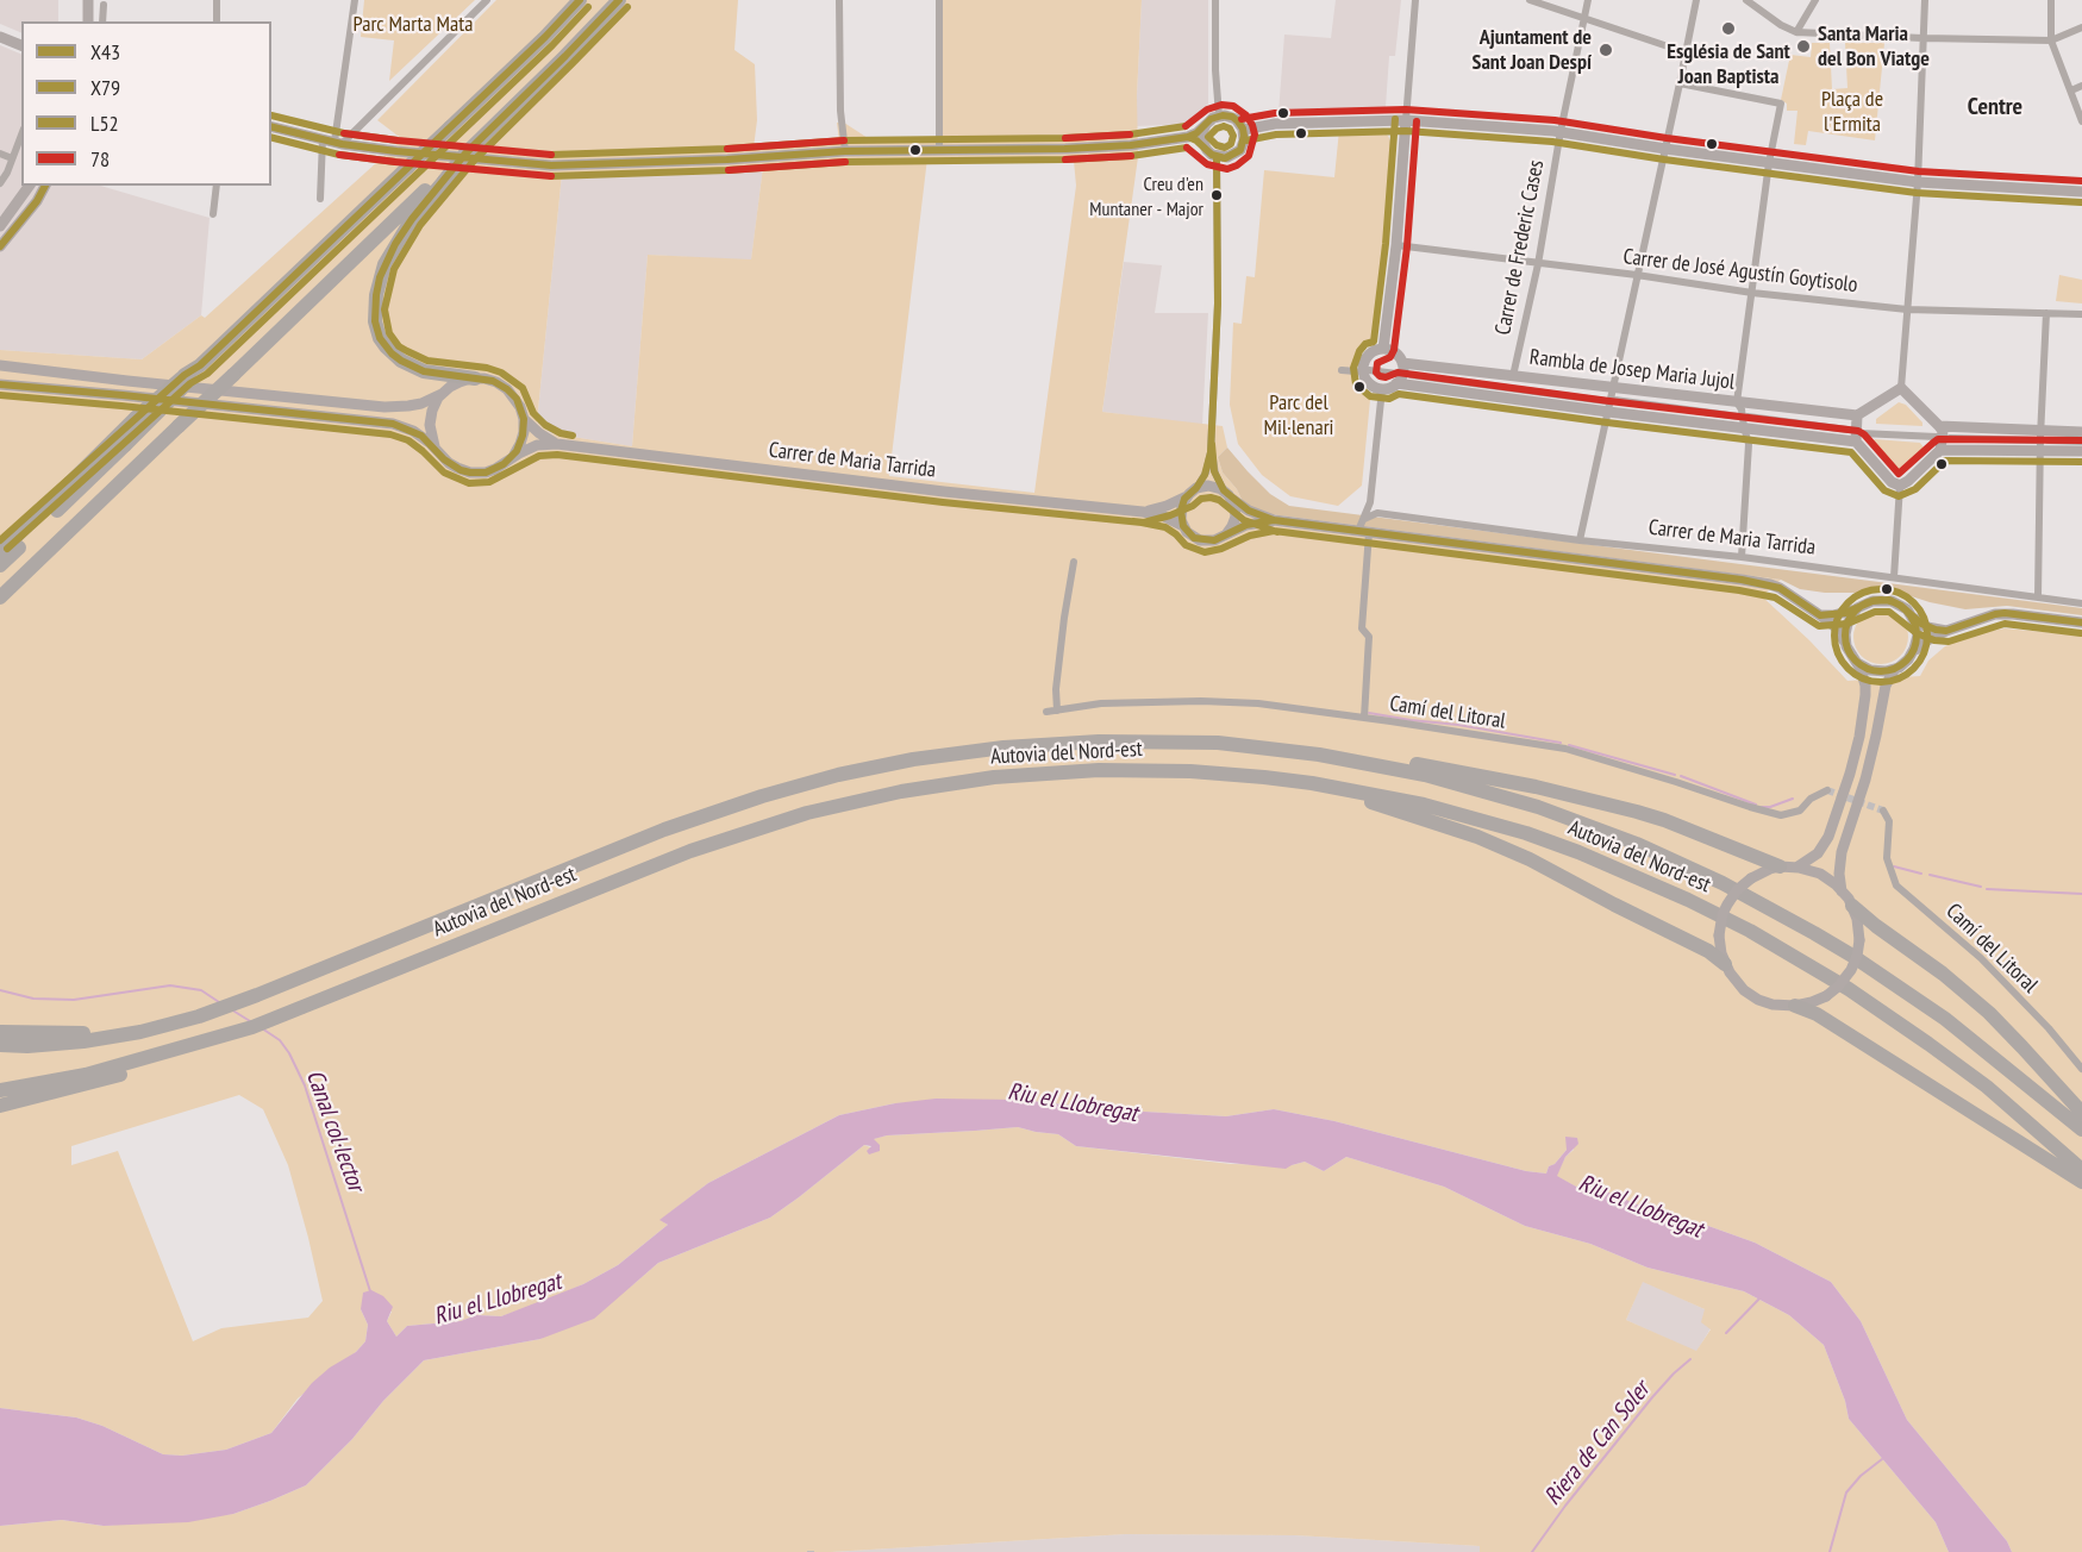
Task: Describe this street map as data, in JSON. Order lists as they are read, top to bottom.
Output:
{
  "streets": {
    "highway": ["Autovia del Nord-est"],
    "main road": ["Rambla de Josep Maria Jujol", "Carrer de Maria Tarrida"],
    "street": ["Carrer de Frederic Cases", "Carrer de José Agustín Goytisolo", "Camí del Litoral"]
  },
  "crossings": [
    ["Carrer de Frederic Cases", "Carrer de José Agustín Goytisolo"],
    ["Carrer de Frederic Cases", "Rambla de Josep Maria Jujol"]
  ],
  "districts": ["Centre"],
  "water": ["Riu el Llobregat", "Canal col·lector", "Riera de Can Soler"],
  "parks": ["Parc Marta Mata", "Plaça de l'Ermita", "Parc del Mil·lenari"],
  "places": [
    "Església de Sant Joan Baptista",
    "Santa Maria del Bon Viatge",
    "Ajuntament de Sant Joan Despí",
    "Creu d'en Muntaner - Major"
  ],
  "lines": [
    "transit line X43",
    "transit line X79",
    "transit line 78",
    "transit line L52"
  ],
  "legend": [
    "X43",
    "X79",
    "L52",
    "78"
  ]
}
